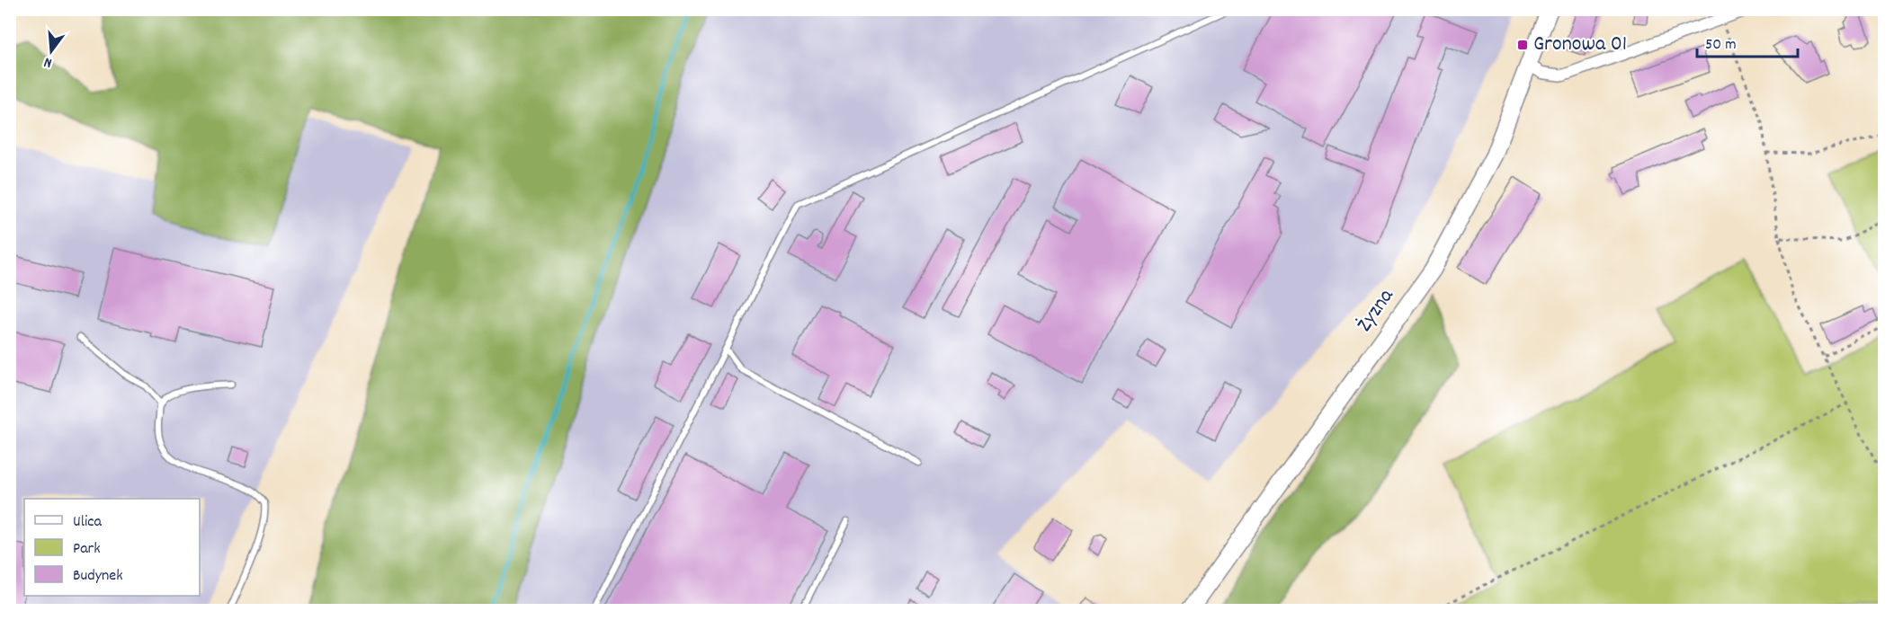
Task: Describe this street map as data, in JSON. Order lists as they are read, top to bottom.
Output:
{
  "streets": {
    "street": ["Żyzna"]
  },
  "places": {
    "transit": ["Gronowa 01"]
  },
  "legend": ["Ulica", "Park", "Budynek"],
  "scale_bar": "50 m",
  "north": "bottom"
}
